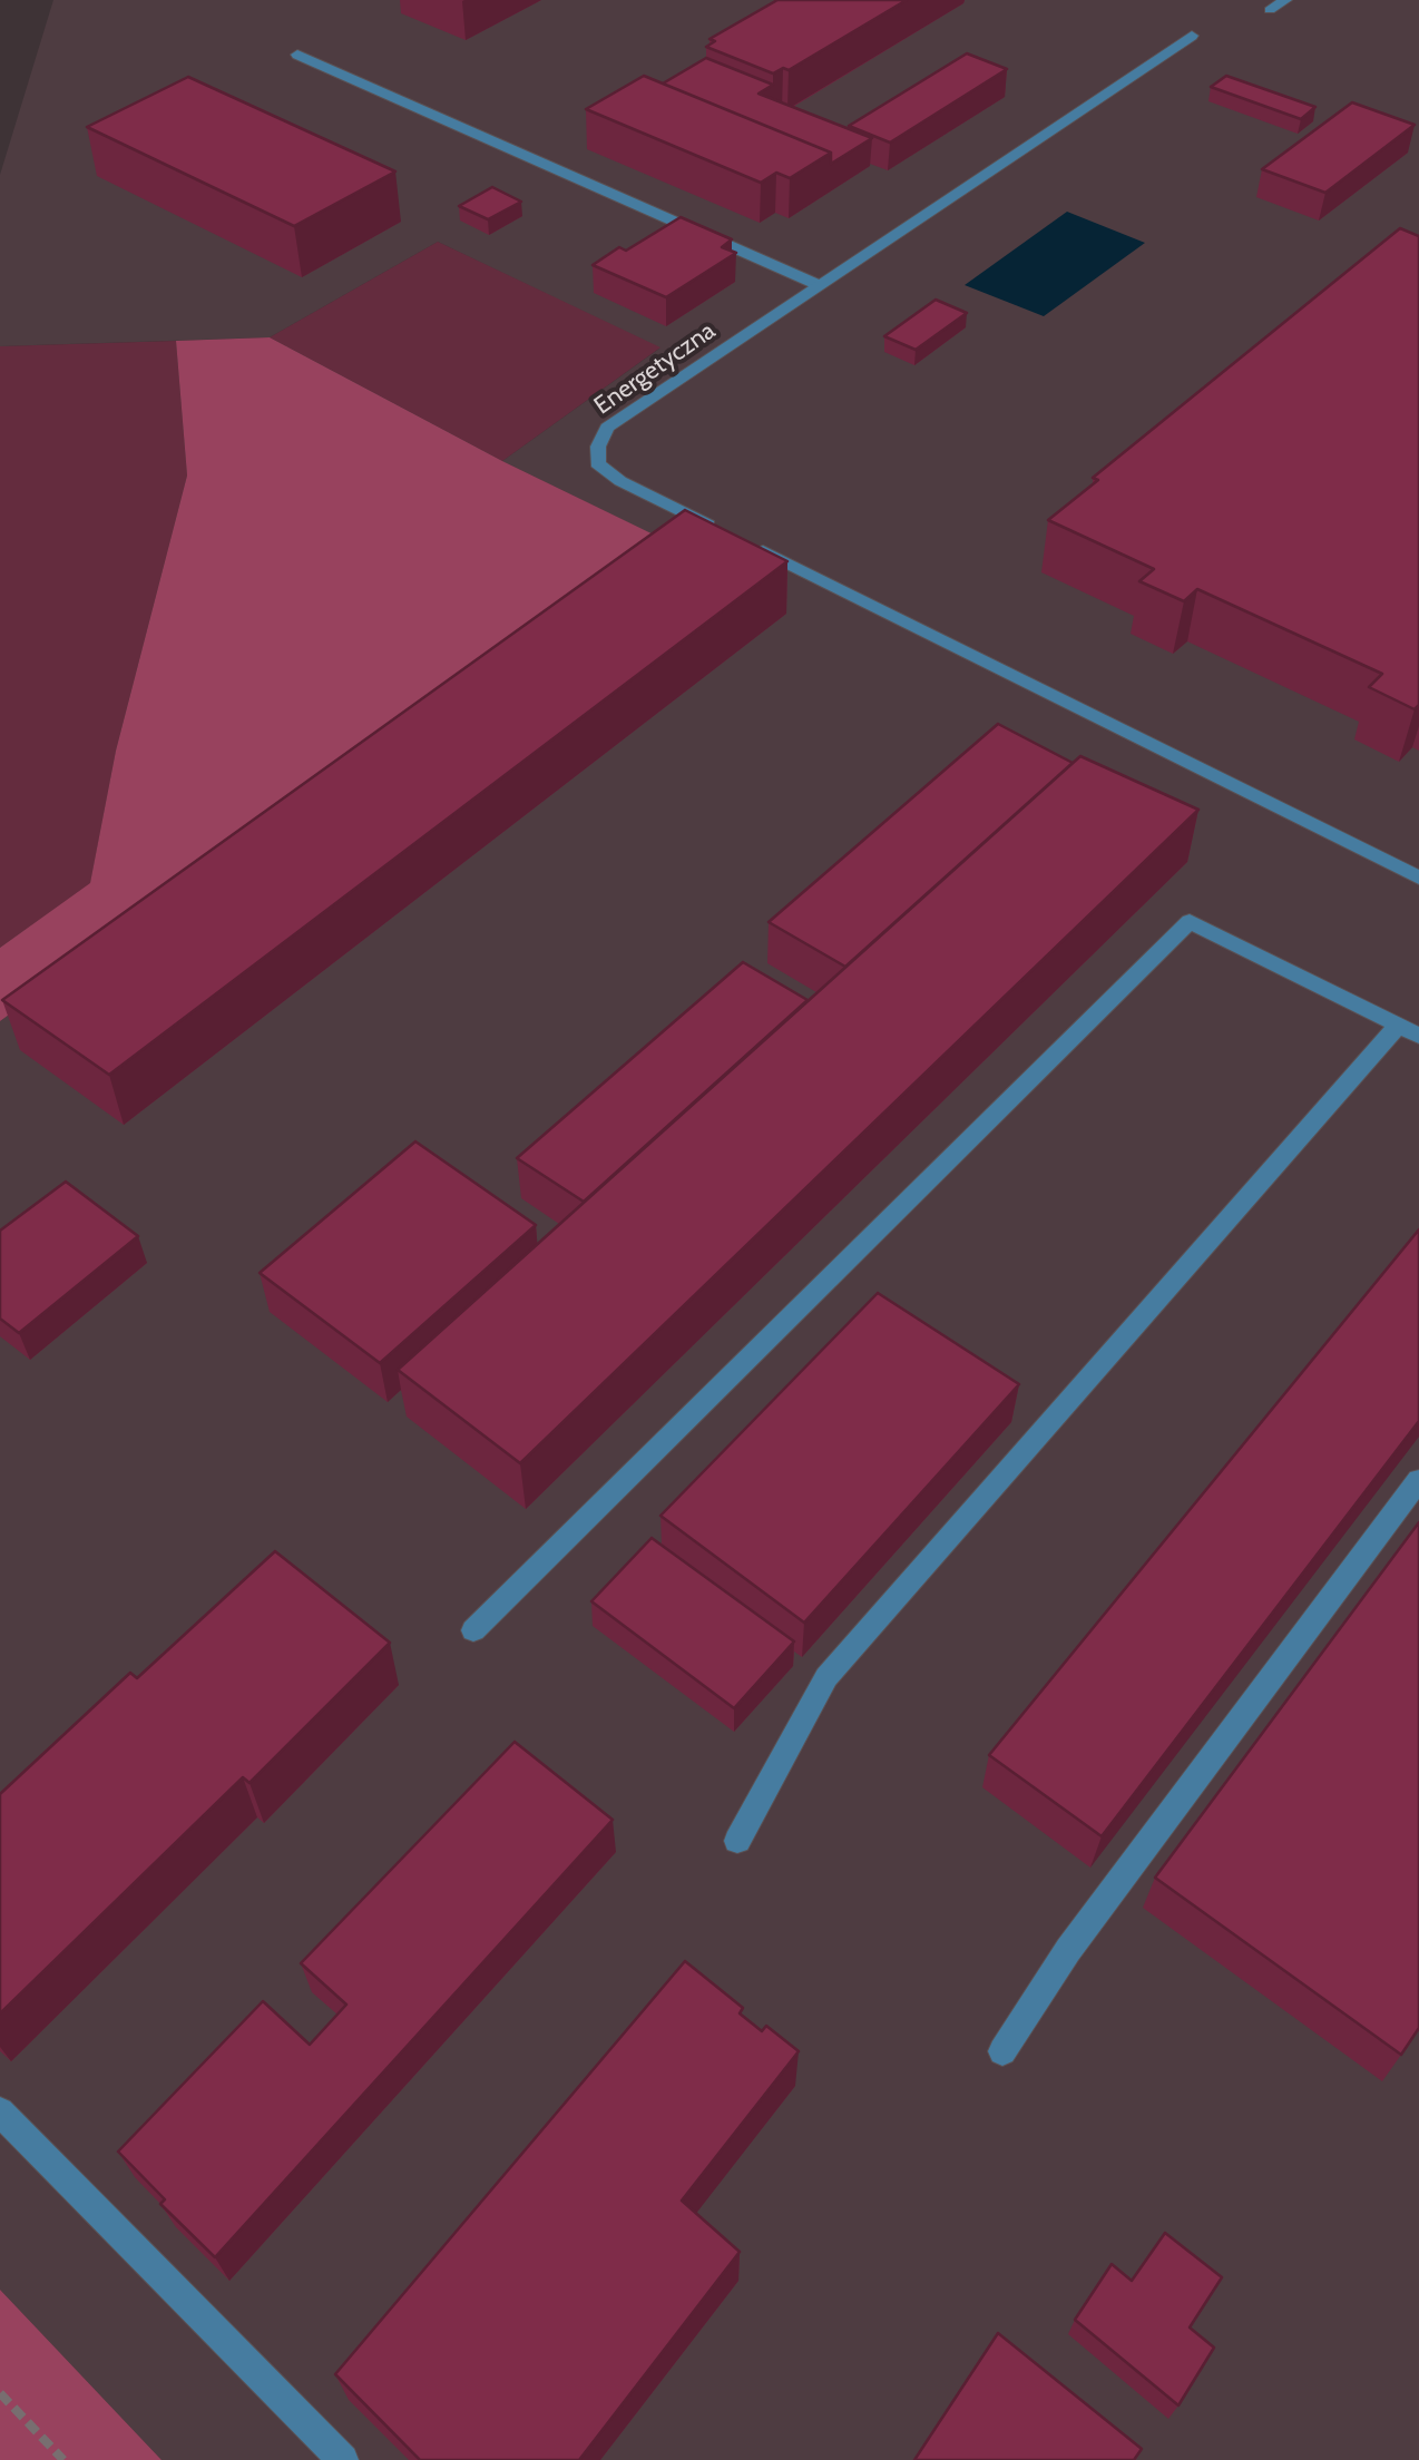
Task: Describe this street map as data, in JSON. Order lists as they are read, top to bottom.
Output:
{
  "streets": {
    "street": ["Energetyczna"]
  }
}
